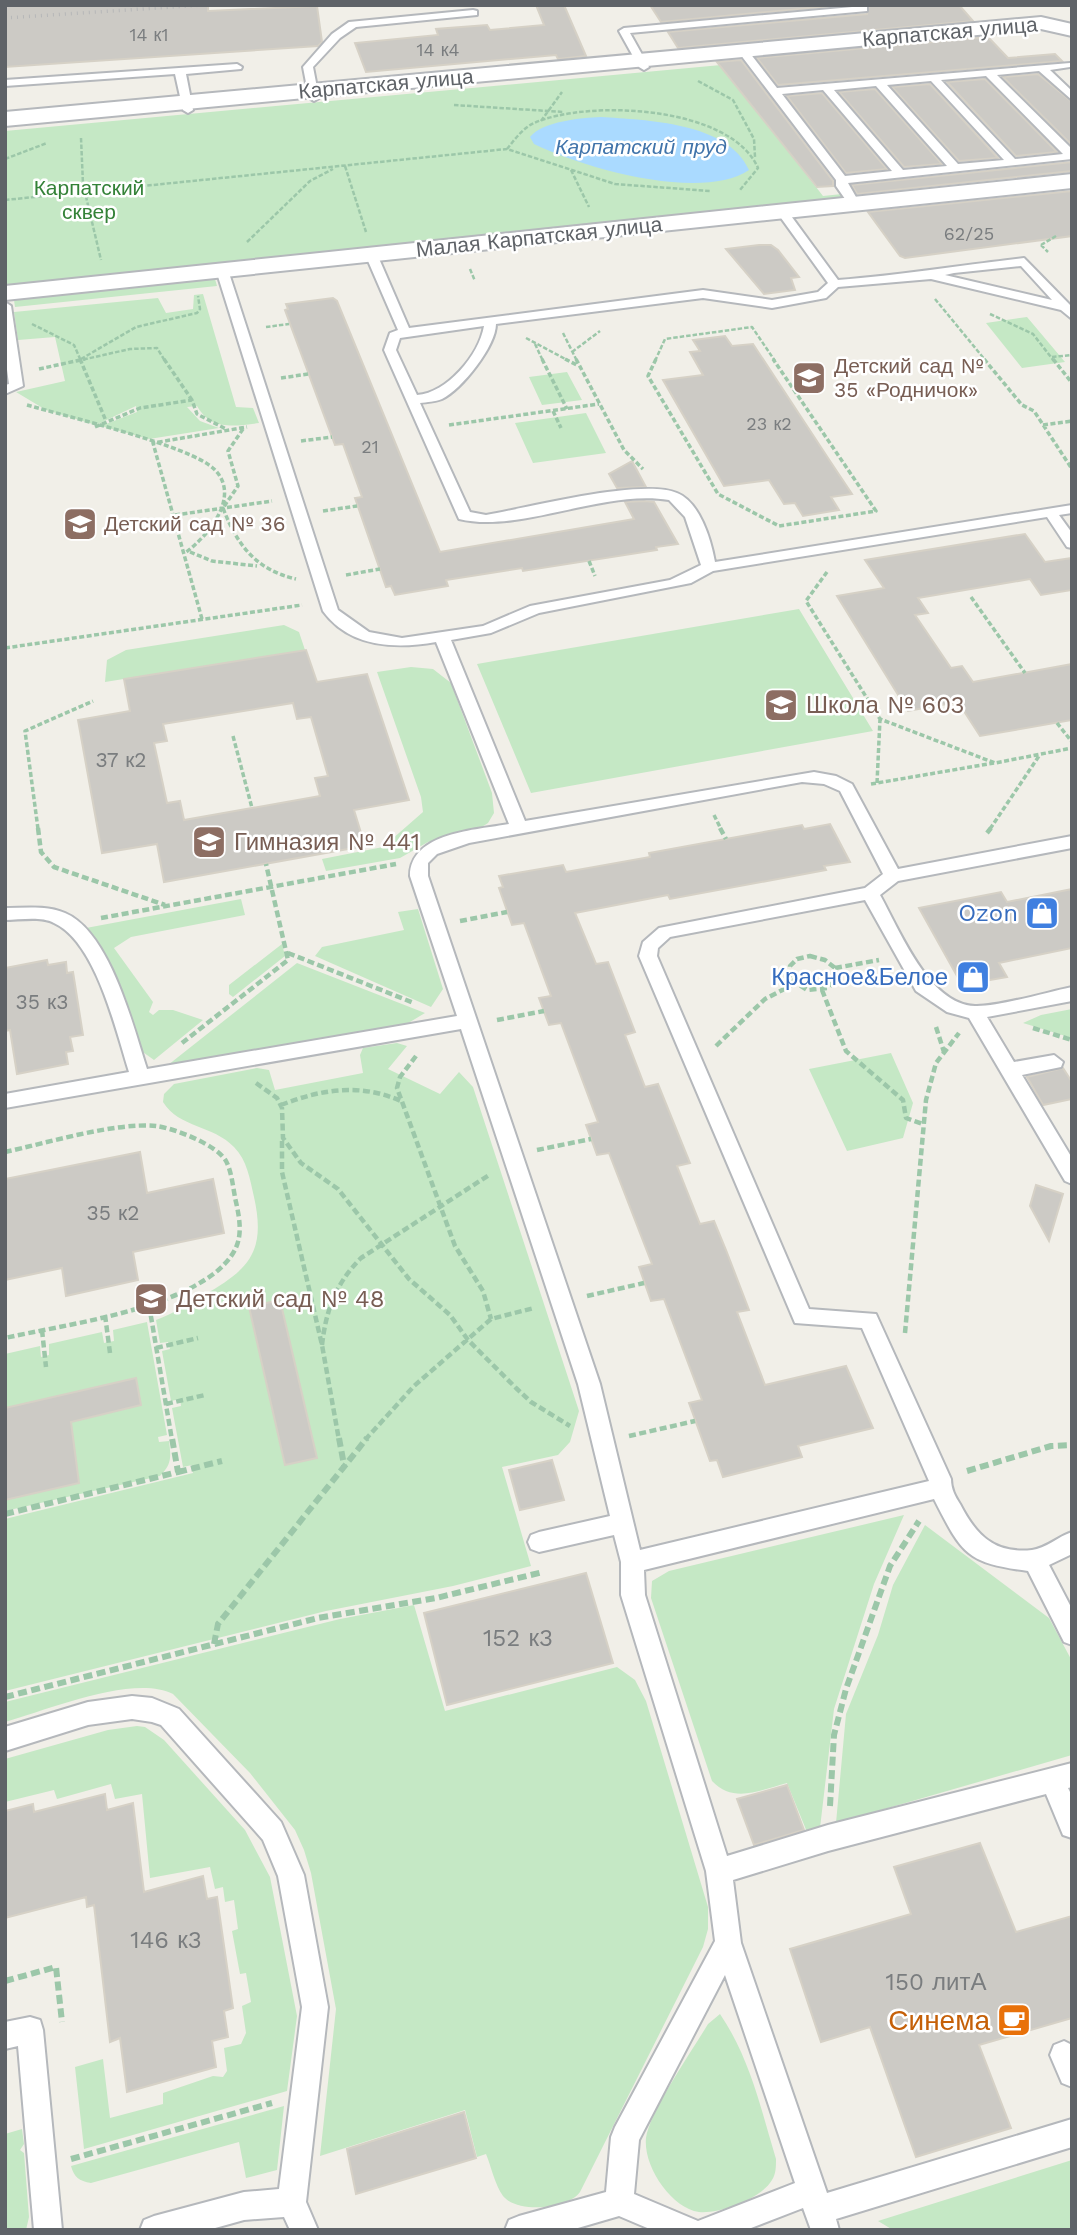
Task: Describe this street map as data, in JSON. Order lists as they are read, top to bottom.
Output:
{
  "streets": {
    "street": ["Карпатская улица", "Малая Карпатская улица"]
  },
  "water": ["Карпатский пруд"],
  "parks": ["Карпатский сквер"],
  "places": {
    "school or university": [
      "Детский сад № 35 «Родничок»",
      "Детский сад № 36",
      "Школа № 603",
      "Гимназия № 441",
      "Детский сад № 48"
    ],
    "shop": ["Ozon", "Красное&Белое"],
    "cafe": ["Синема"]
  },
  "house_numbers": [
    "14 к1",
    "14 к4",
    "62/25",
    "23 к2",
    "21",
    "37 к2",
    "35 к3",
    "35 к2",
    "152 к3",
    "146 к3",
    "150 литА"
  ]
}
